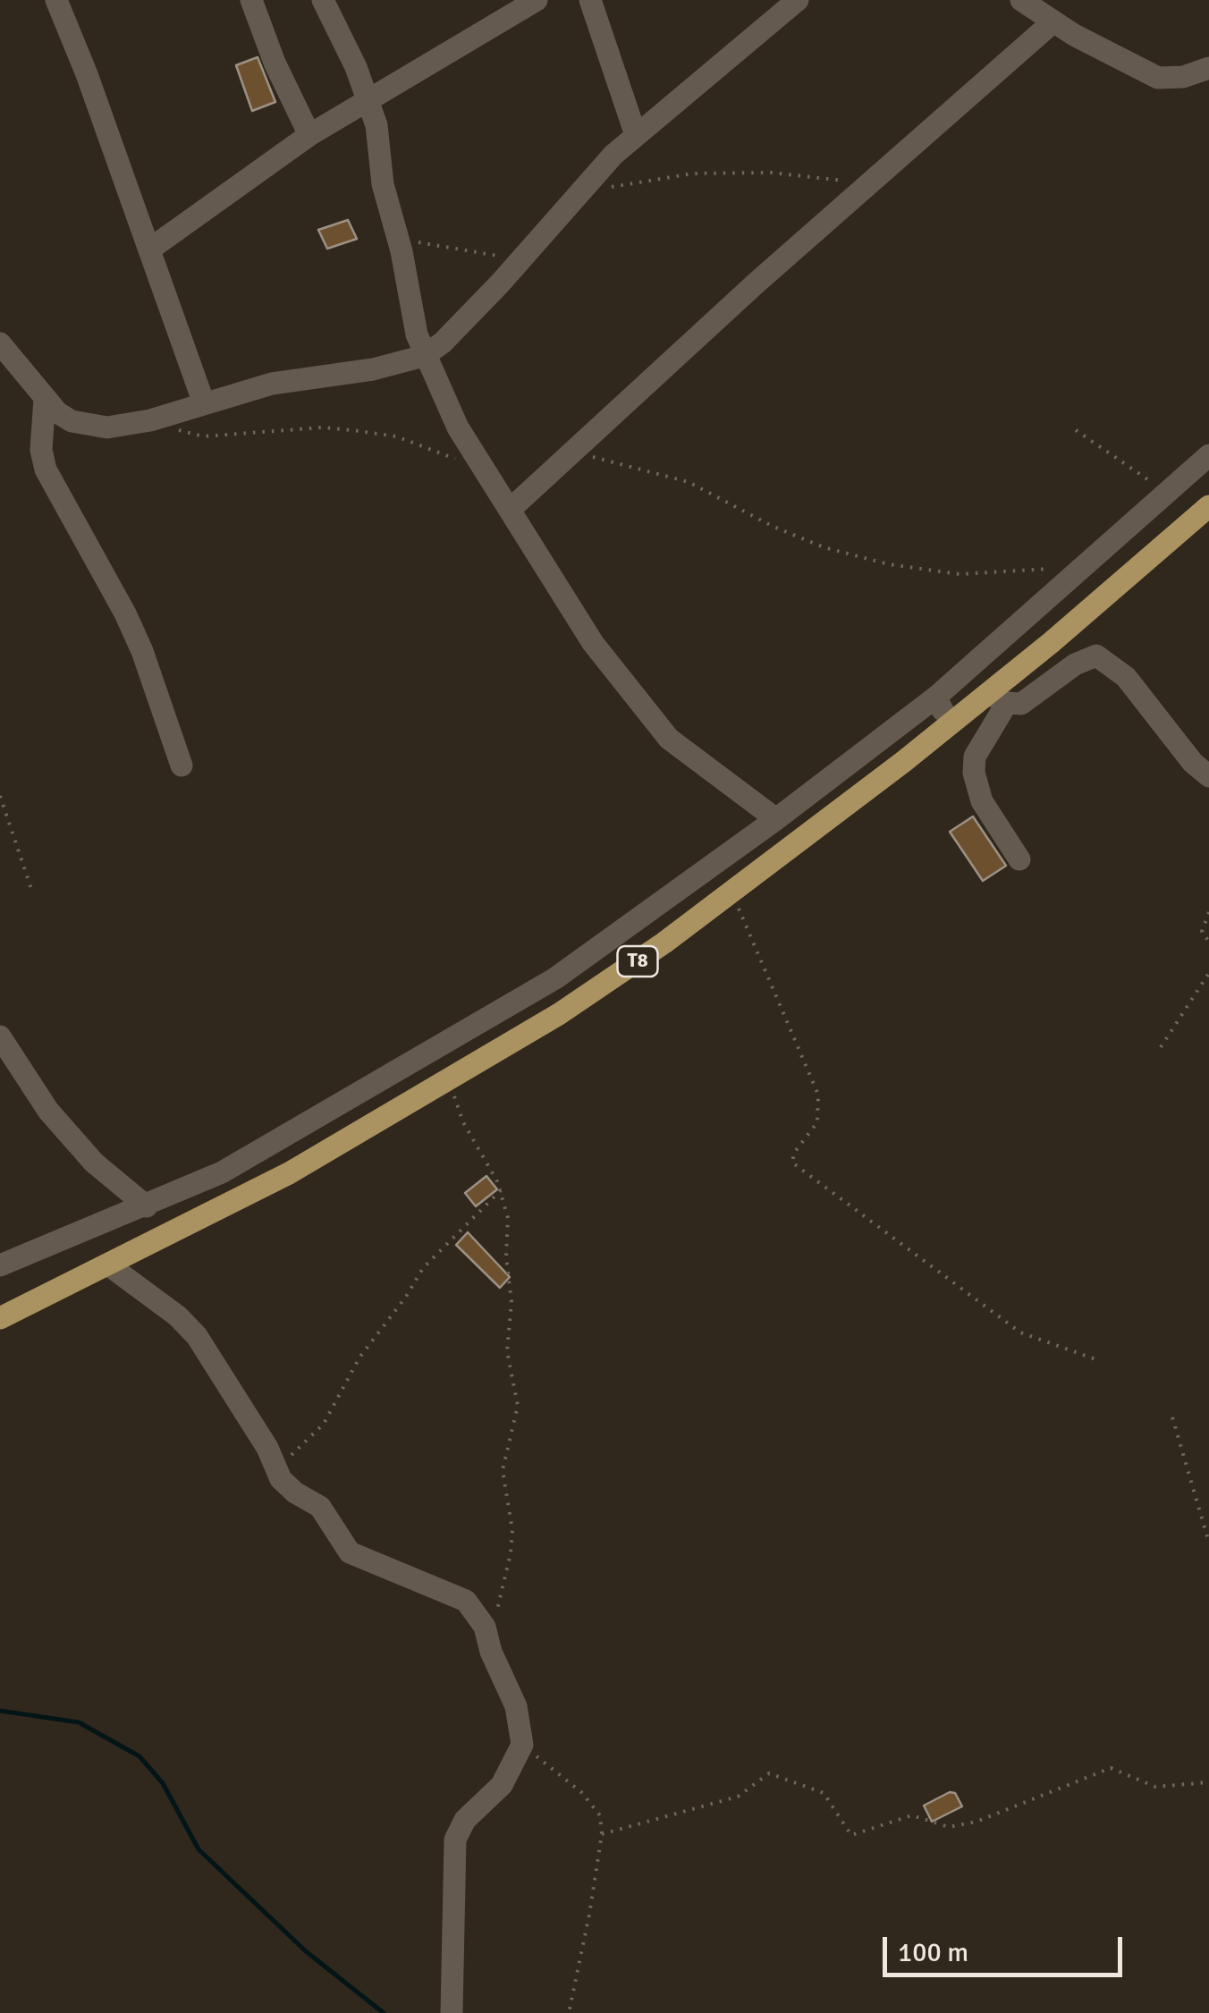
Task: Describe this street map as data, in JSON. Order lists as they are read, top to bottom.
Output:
{
  "streets": {
    "main road": ["T8"]
  },
  "scale_bar": "100 m"
}
